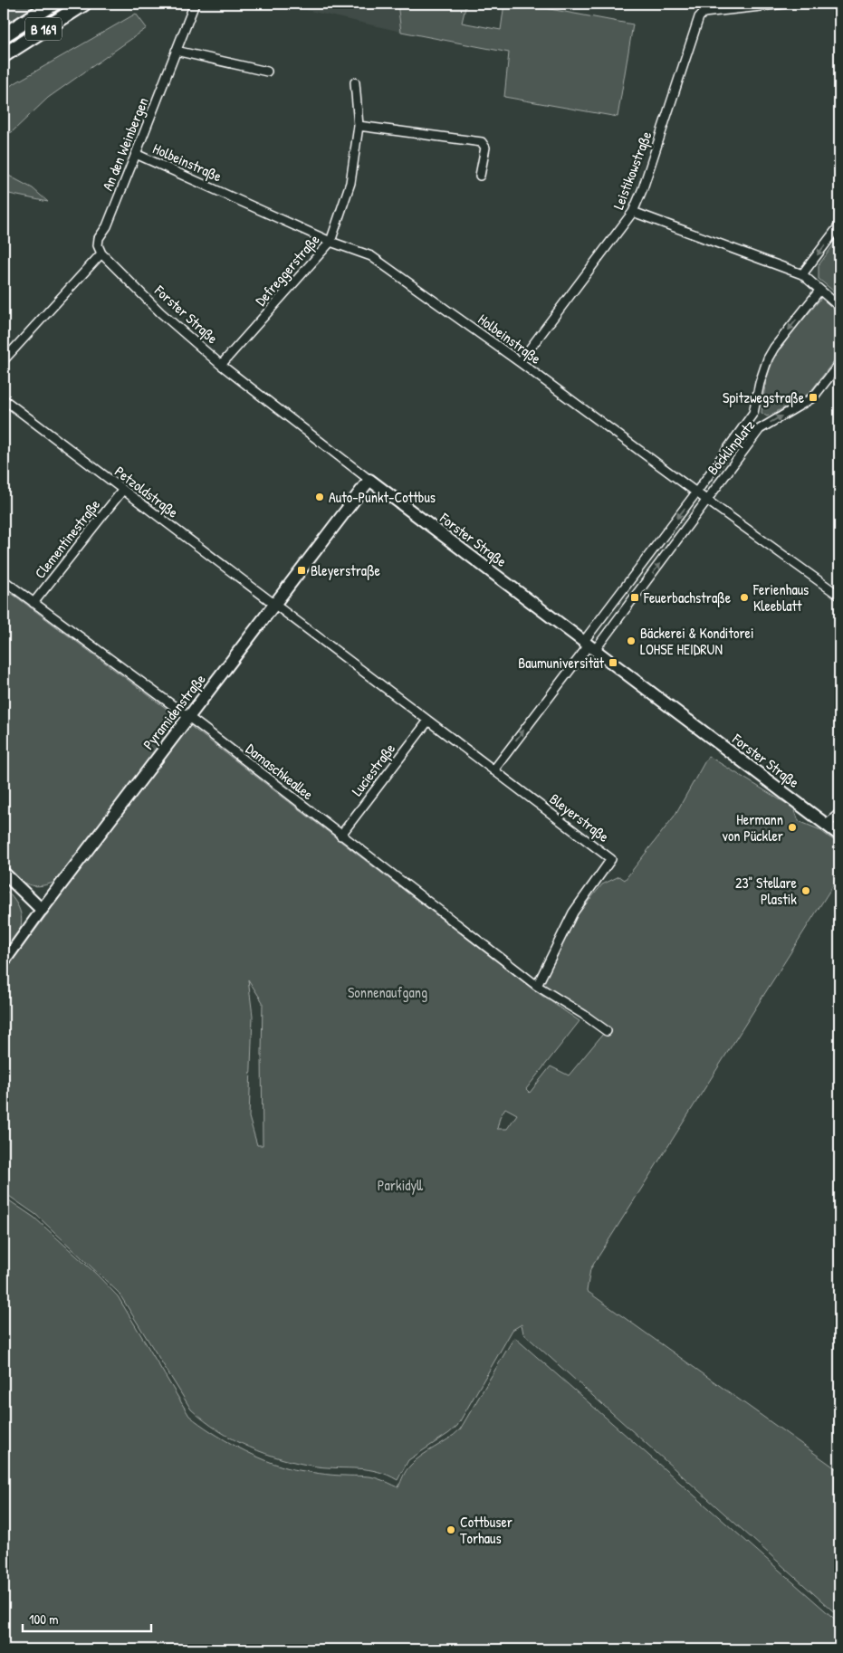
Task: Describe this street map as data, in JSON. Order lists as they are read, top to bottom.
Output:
{
  "streets": {
    "main road": ["B 169", "Forster Straße", "Pyramidenstraße"],
    "street": [
      "An den Weinbergen",
      "Holbeinstraße",
      "Leistikowstraße",
      "Defreggerstraße",
      "Böcklinplatz",
      "Petzoldstraße",
      "Clementinestraße",
      "Luciestraße",
      "Damaschkeallee",
      "Bleyerstraße"
    ]
  },
  "crossings": [
    ["An den Weinbergen", "Holbeinstraße"],
    ["An den Weinbergen", "Forster Straße"],
    ["Holbeinstraße", "Leistikowstraße"],
    ["Holbeinstraße", "Defreggerstraße"],
    ["Holbeinstraße", "Böcklinplatz"],
    ["Defreggerstraße", "Forster Straße"],
    ["Forster Straße", "Pyramidenstraße"],
    ["Petzoldstraße", "Clementinestraße"],
    ["Petzoldstraße", "Pyramidenstraße"],
    ["Petzoldstraße", "Bleyerstraße"],
    ["Clementinestraße", "Damaschkeallee"],
    ["Pyramidenstraße", "Damaschkeallee"],
    ["Pyramidenstraße", "Bleyerstraße"],
    ["Luciestraße", "Damaschkeallee"],
    ["Luciestraße", "Bleyerstraße"],
    ["Damaschkeallee", "Bleyerstraße"]
  ],
  "parks": ["Sonnenaufgang", "Parkidyll"],
  "places": {
    "transit": [
      "Spitzwegstraße",
      "Bleyerstraße",
      "Feuerbachstraße",
      "Baumuniversität"
    ],
    "other": [
      "Auto-Punkt-Cottbus",
      "Ferienhaus Kleeblatt",
      "Bäckerei & Konditorei LOHSE HEIDRUN",
      "Hermann von Pückler",
      "23\" Stellare Plastik",
      "Cottbuser Torhaus"
    ]
  },
  "scale_bar": "100 m"
}
